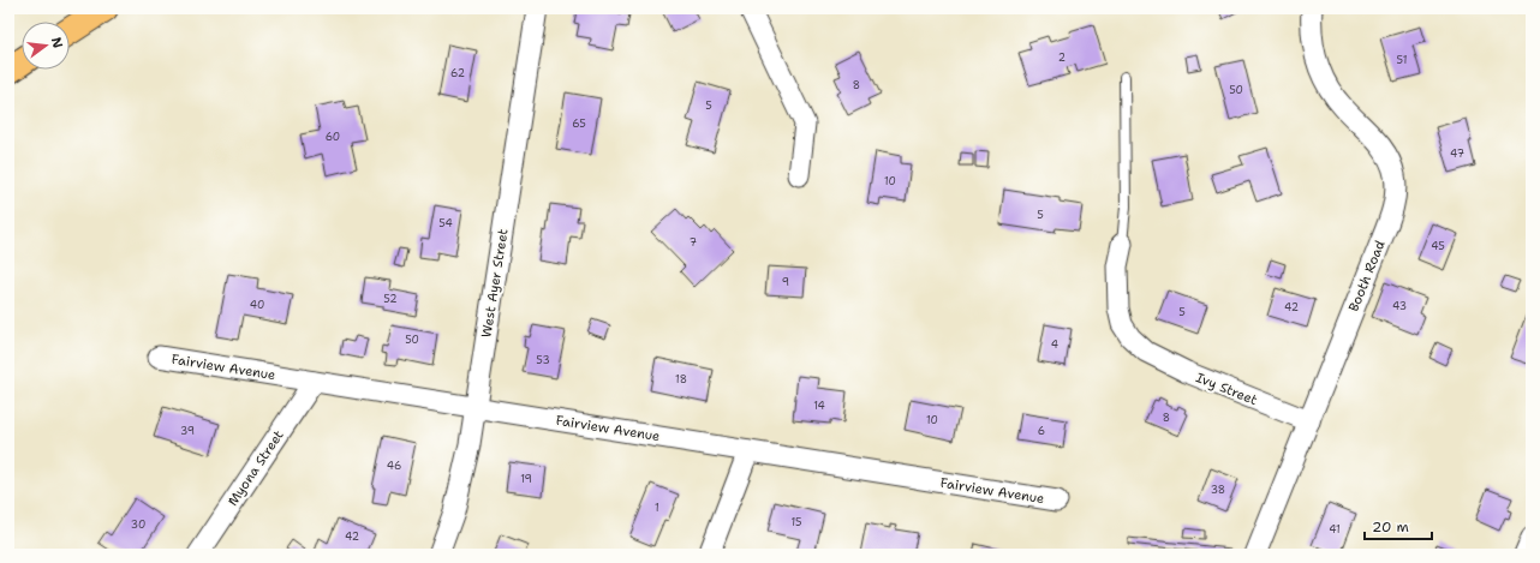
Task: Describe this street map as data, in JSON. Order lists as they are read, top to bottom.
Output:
{
  "streets": {
    "street": [
      "Booth Road",
      "West Ayer Street",
      "Fairview Avenue",
      "Ivy Street",
      "Myona Street"
    ]
  },
  "crossings": [
    ["Booth Road", "Ivy Street"],
    ["West Ayer Street", "Fairview Avenue"],
    ["Fairview Avenue", "Myona Street"]
  ],
  "house_numbers": [
    "2",
    "51",
    "62",
    "8",
    "50",
    "5",
    "65",
    "60",
    "47",
    "10",
    "5",
    "54",
    "7",
    "45",
    "9",
    "52",
    "40",
    "43",
    "42",
    "5",
    "50",
    "4",
    "53",
    "18",
    "14",
    "8",
    "10",
    "39",
    "6",
    "46",
    "19",
    "38",
    "1",
    "15",
    "30",
    "41",
    "42"
  ],
  "scale_bar": "20 m",
  "north": "right"
}
